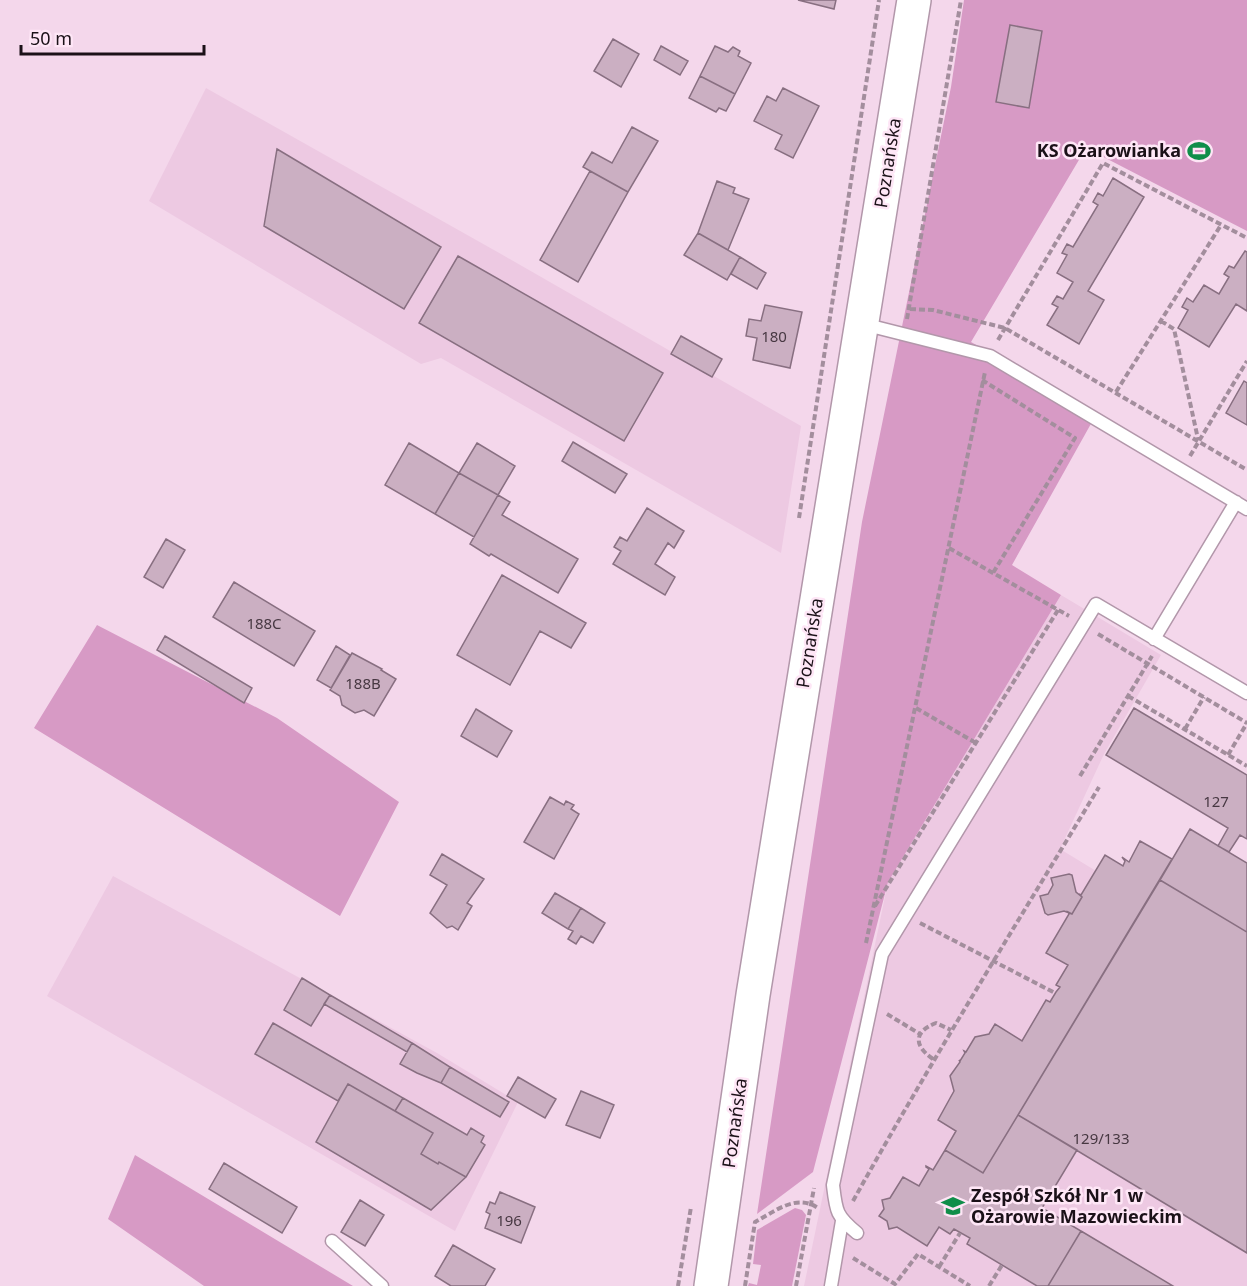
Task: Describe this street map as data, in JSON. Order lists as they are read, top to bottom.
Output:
{
  "streets": {
    "main road": ["Poznańska"]
  },
  "places": {
    "sports": ["KS Ożarowianka"],
    "school or university": ["Zespół Szkół Nr 1 w Ożarowie Mazowieckim"]
  },
  "house_numbers": [
    "180",
    "188C",
    "188B",
    "127",
    "129/133",
    "196"
  ],
  "scale_bar": "50 m"
}
